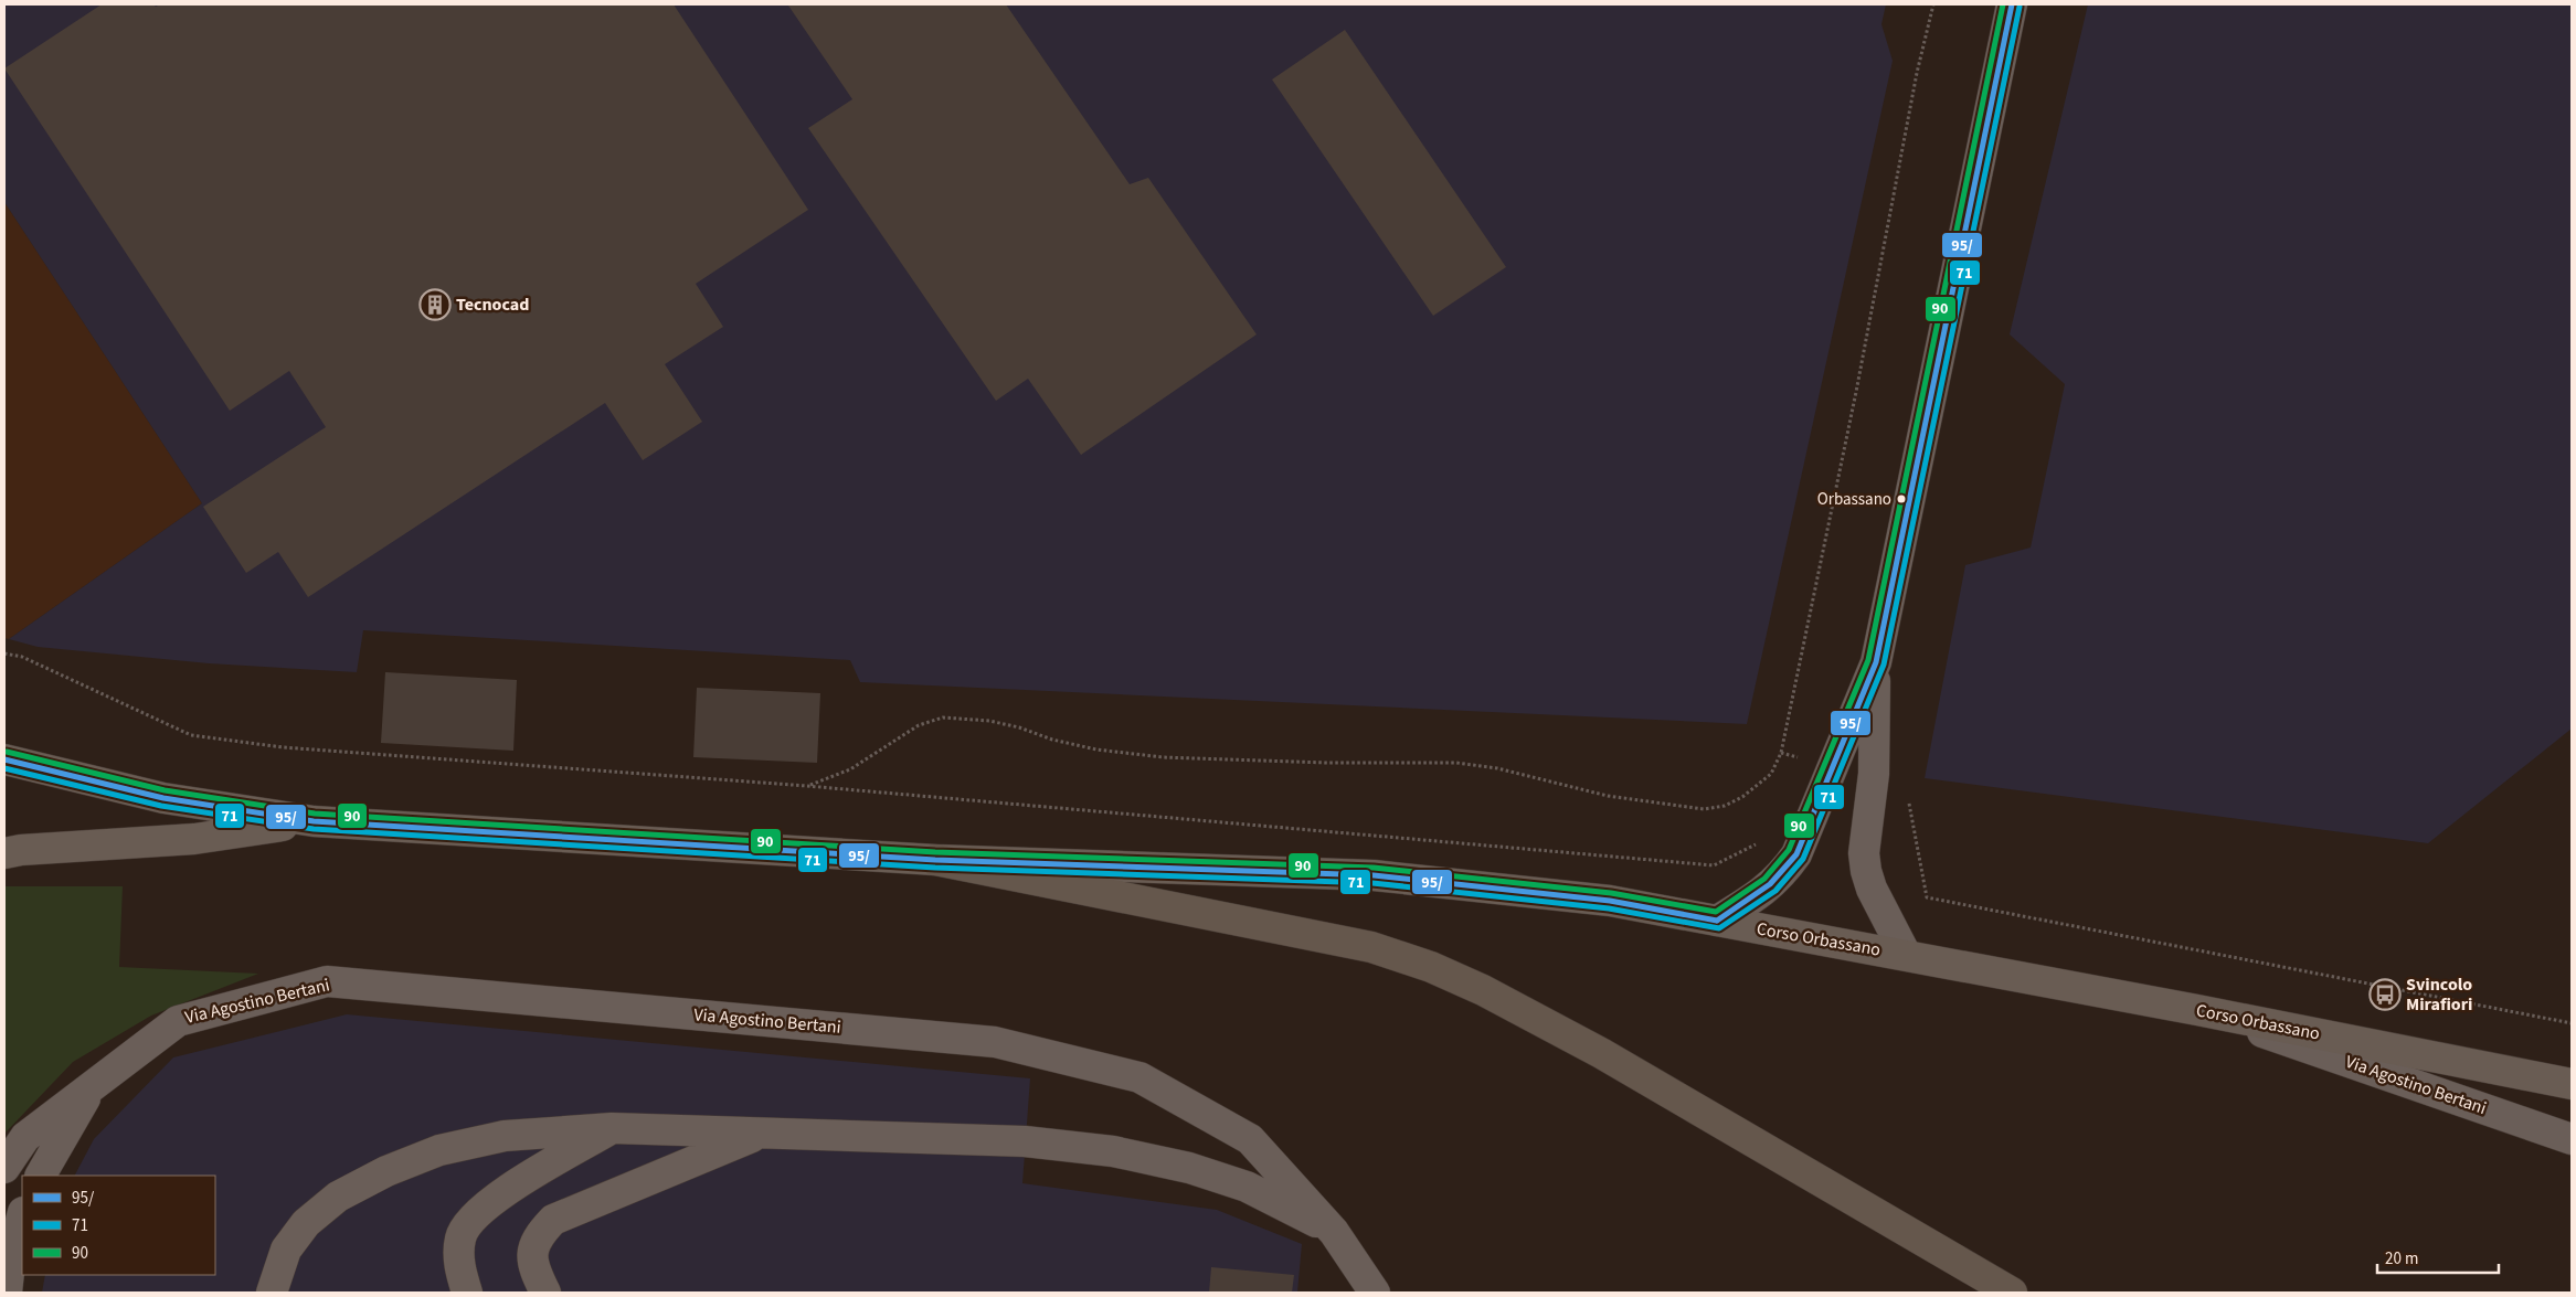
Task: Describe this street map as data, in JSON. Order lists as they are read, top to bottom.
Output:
{
  "streets": {
    "main road": ["Corso Orbassano"],
    "street": ["Via Agostino Bertani"]
  },
  "crossings": [
    ["Corso Orbassano", "Via Agostino Bertani"]
  ],
  "places": {
    "building": ["Tecnocad"],
    "other": ["Orbassano"],
    "bus stop": ["Svincolo Mirafiori"]
  },
  "lines": ["transit line 95/", "transit line 90", "transit line 71"],
  "legend": ["95/", "71", "90"],
  "scale_bar": "20 m"
}
